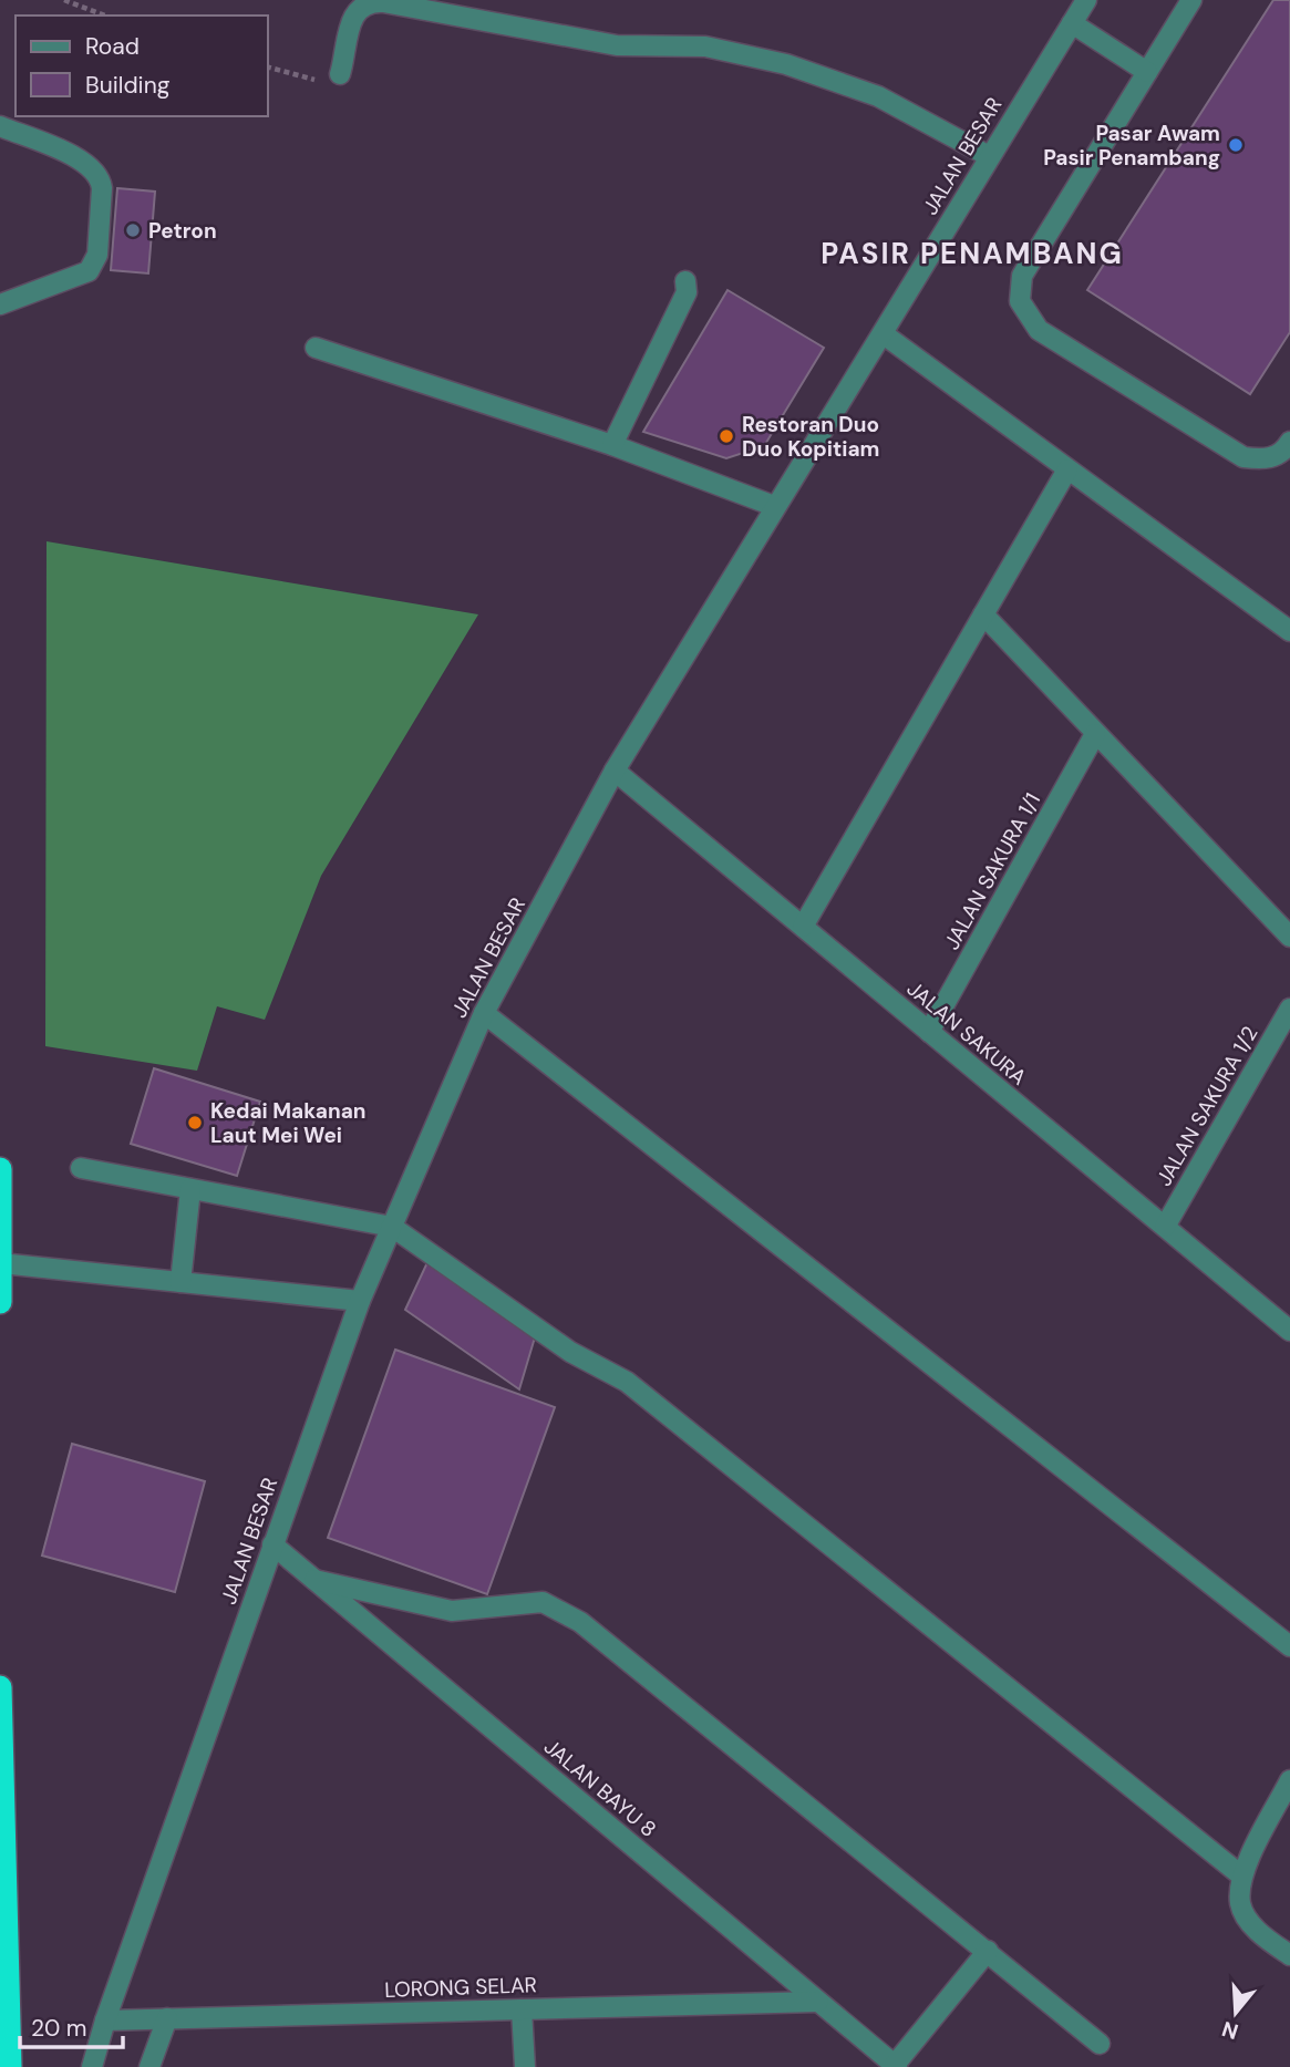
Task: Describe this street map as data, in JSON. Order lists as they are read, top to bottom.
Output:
{
  "streets": {
    "street": [
      "JALAN BESAR",
      "JALAN SAKURA 1/1",
      "JALAN SAKURA",
      "JALAN SAKURA 1/2",
      "JALAN BAYU 8",
      "LORONG SELAR"
    ]
  },
  "crossings": [
    ["JALAN BESAR", "JALAN SAKURA"],
    ["JALAN BESAR", "JALAN BAYU 8"],
    ["JALAN BESAR", "LORONG SELAR"],
    ["JALAN SAKURA 1/1", "JALAN SAKURA"],
    ["JALAN SAKURA", "JALAN SAKURA 1/2"],
    ["JALAN BAYU 8", "LORONG SELAR"]
  ],
  "districts": ["PASIR PENAMBANG"],
  "places": [
    "Pasar Awam Pasir Penambang",
    "Petron",
    "Restoran Duo Duo Kopitiam",
    "Kedai Makanan Laut Mei Wei"
  ],
  "legend": ["Road", "Building"],
  "scale_bar": "20 m",
  "north": "bottom"
}
